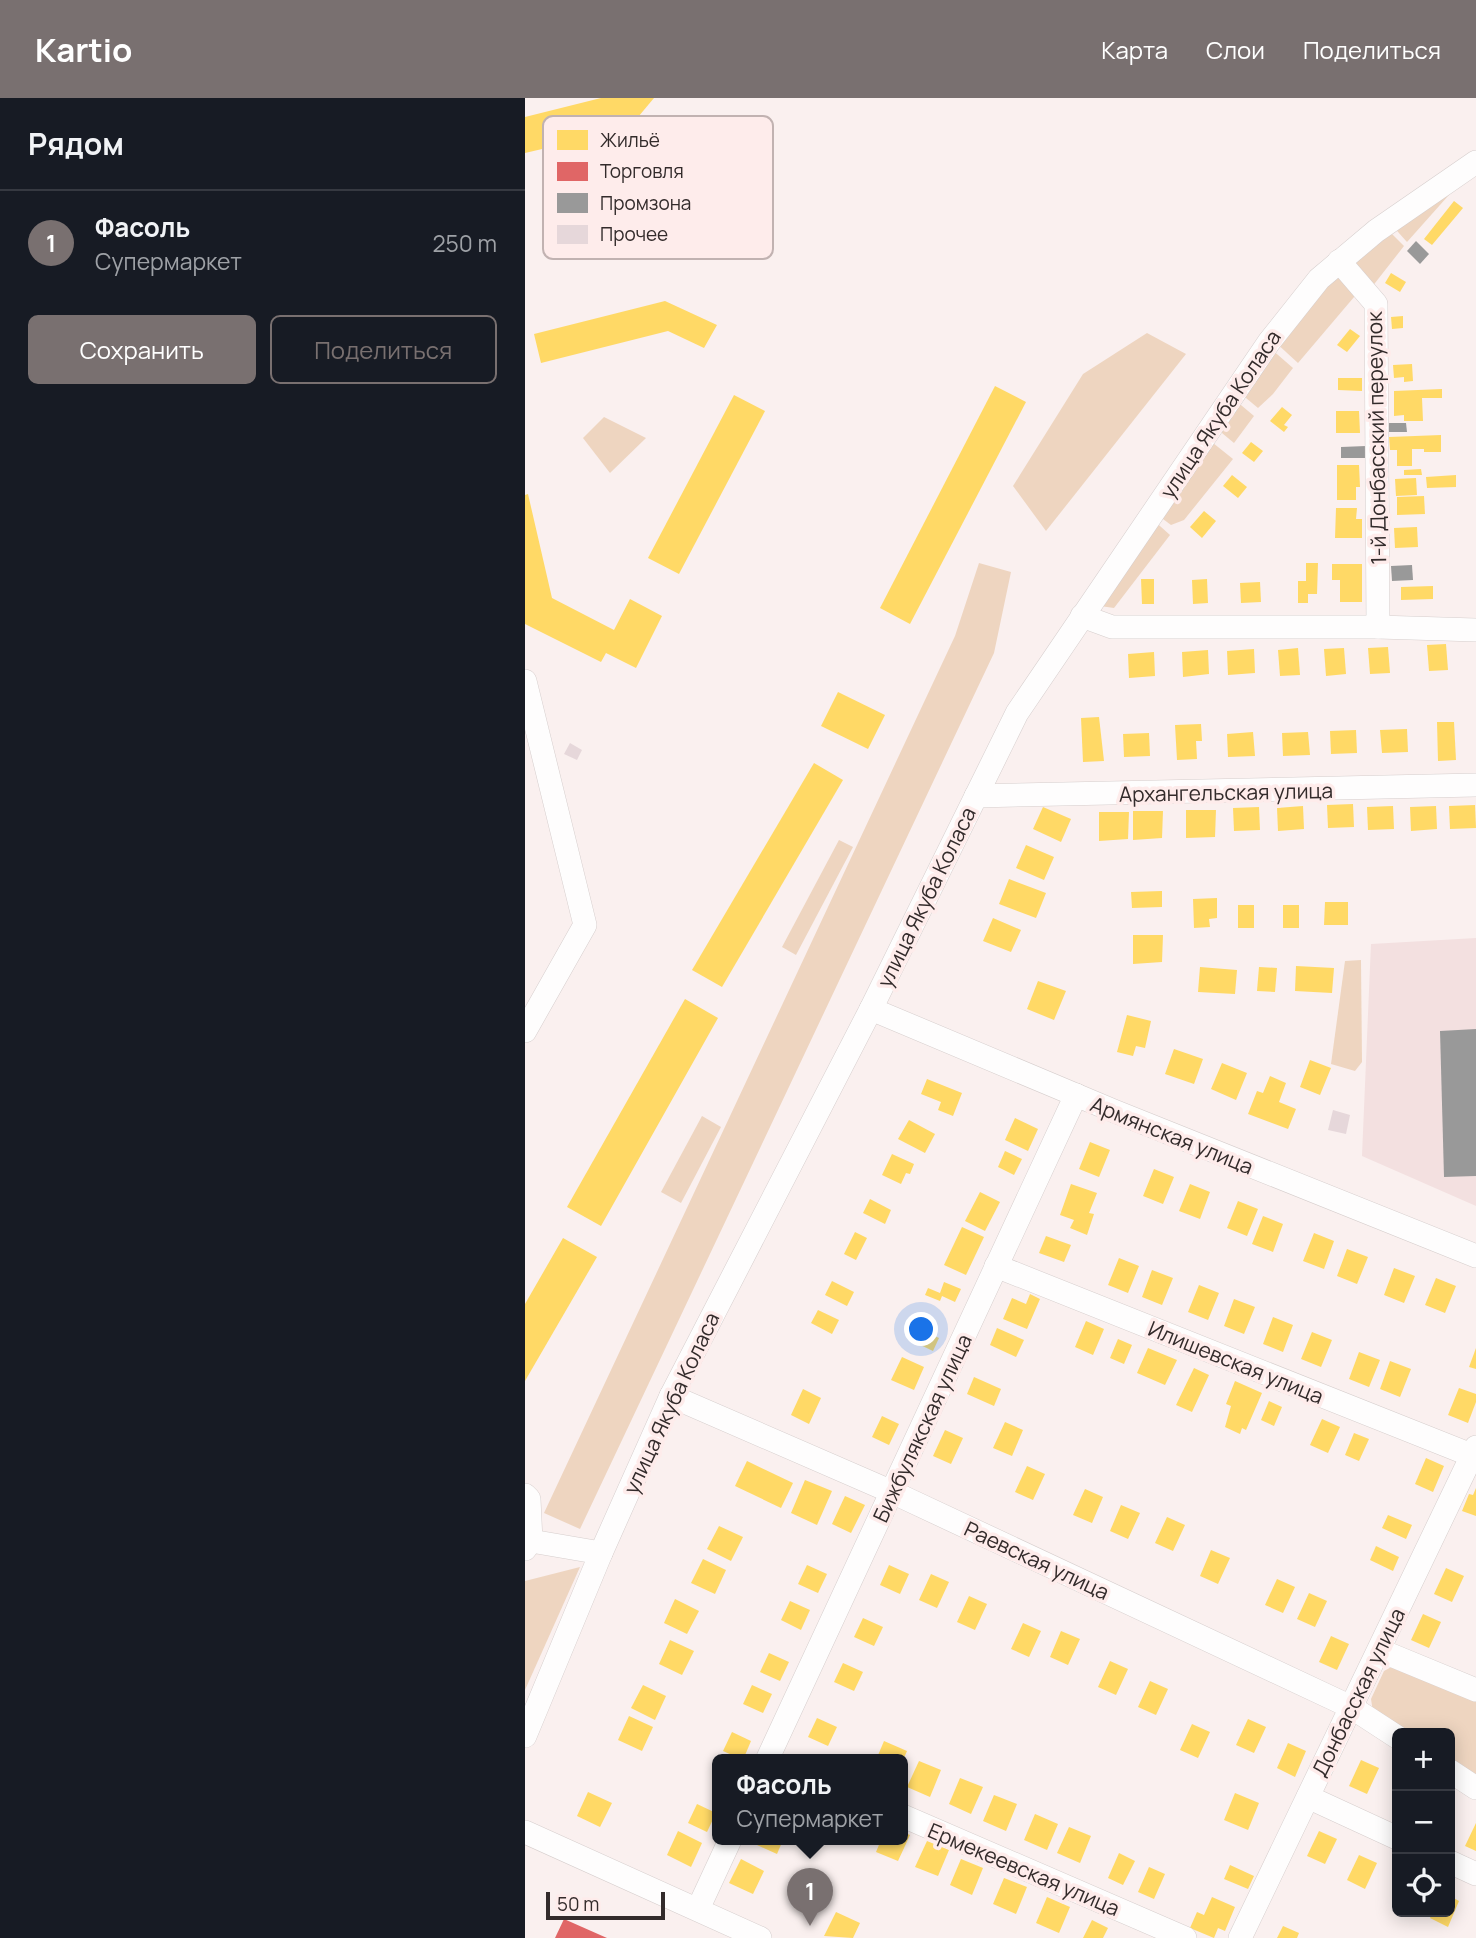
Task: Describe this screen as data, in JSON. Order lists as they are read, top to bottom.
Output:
{
  "streets": {
    "street": [
      "улица Якуба Коласа",
      "1-й Донбасский переулок",
      "Архангельская улица",
      "Армянская улица",
      "Илишевская улица",
      "Бижбулякская улица",
      "Раевская улица",
      "Донбасская улица",
      "Ермекеевская улица"
    ]
  },
  "crossings": [
    ["улица Якуба Коласа", "1-й Донбасский переулок"],
    ["улица Якуба Коласа", "Архангельская улица"],
    ["улица Якуба Коласа", "Армянская улица"],
    ["улица Якуба Коласа", "Раевская улица"],
    ["Армянская улица", "Бижбулякская улица"],
    ["Илишевская улица", "Бижбулякская улица"],
    ["Илишевская улица", "Донбасская улица"],
    ["Бижбулякская улица", "Раевская улица"],
    ["Раевская улица", "Донбасская улица"]
  ],
  "legend": [
    "Жильё",
    "Торговля",
    "Промзона",
    "Прочее"
  ],
  "scale_bar": "50 m",
  "page": {
    "header": "Kartio",
    "nav": ["Карта", "Слои", "Поделиться"],
    "heading": "Рядом",
    "list": [
      {
        "mark": "1",
        "name": "Фасоль",
        "note": "Супермаркет",
        "value": "250 m"
      }
    ],
    "buttons": ["Сохранить", "Поделиться"],
    "map_buttons": ["+", "−"],
    "popup": ["Фасоль", "Супермаркет"],
    "pins": "1",
    "scale": "50 m"
  }
}
